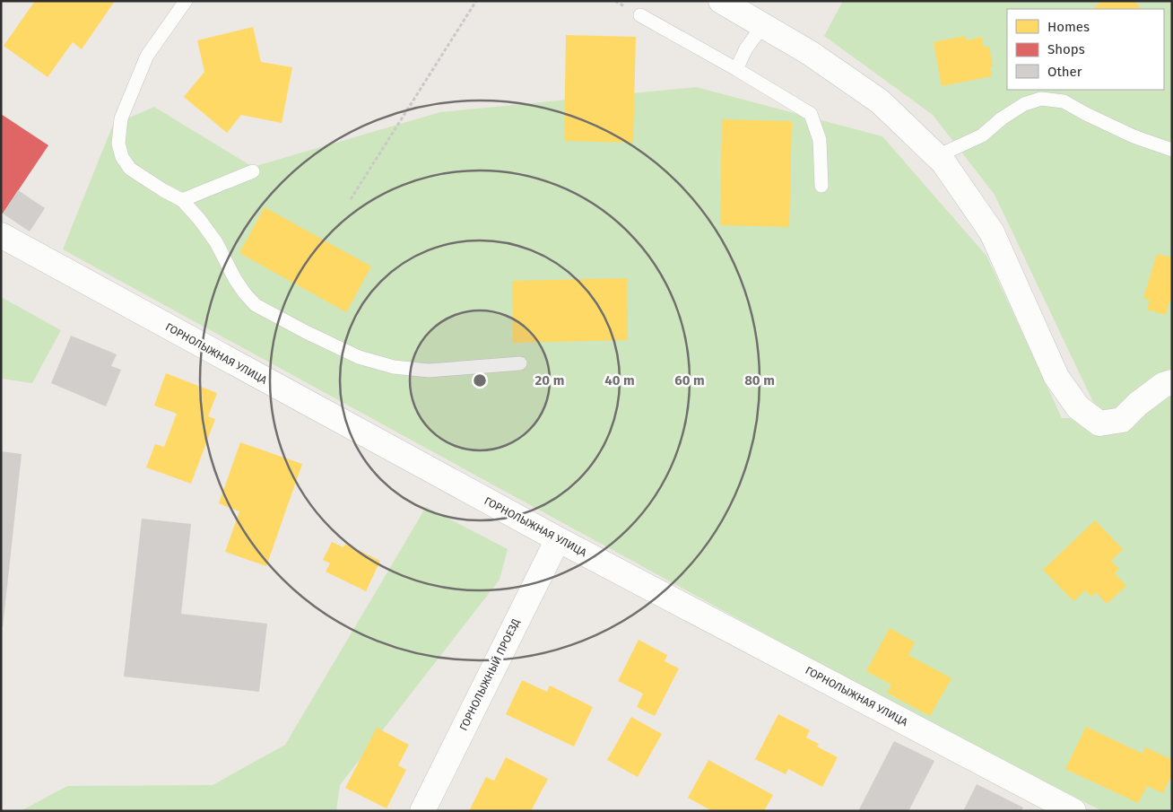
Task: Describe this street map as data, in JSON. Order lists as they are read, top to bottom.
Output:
{
  "streets": {
    "street": ["ГОРНОЛЫЖНАЯ УЛИЦА", "ГОРНОЛЫЖНЫЙ ПРОЕЗД"]
  },
  "crossings": [
    ["ГОРНОЛЫЖНАЯ УЛИЦА", "ГОРНОЛЫЖНЫЙ ПРОЕЗД"]
  ],
  "legend": ["Homes", "Shops", "Other"],
  "rings": [
    "20 m",
    "40 m",
    "60 m",
    "80 m"
  ]
}
